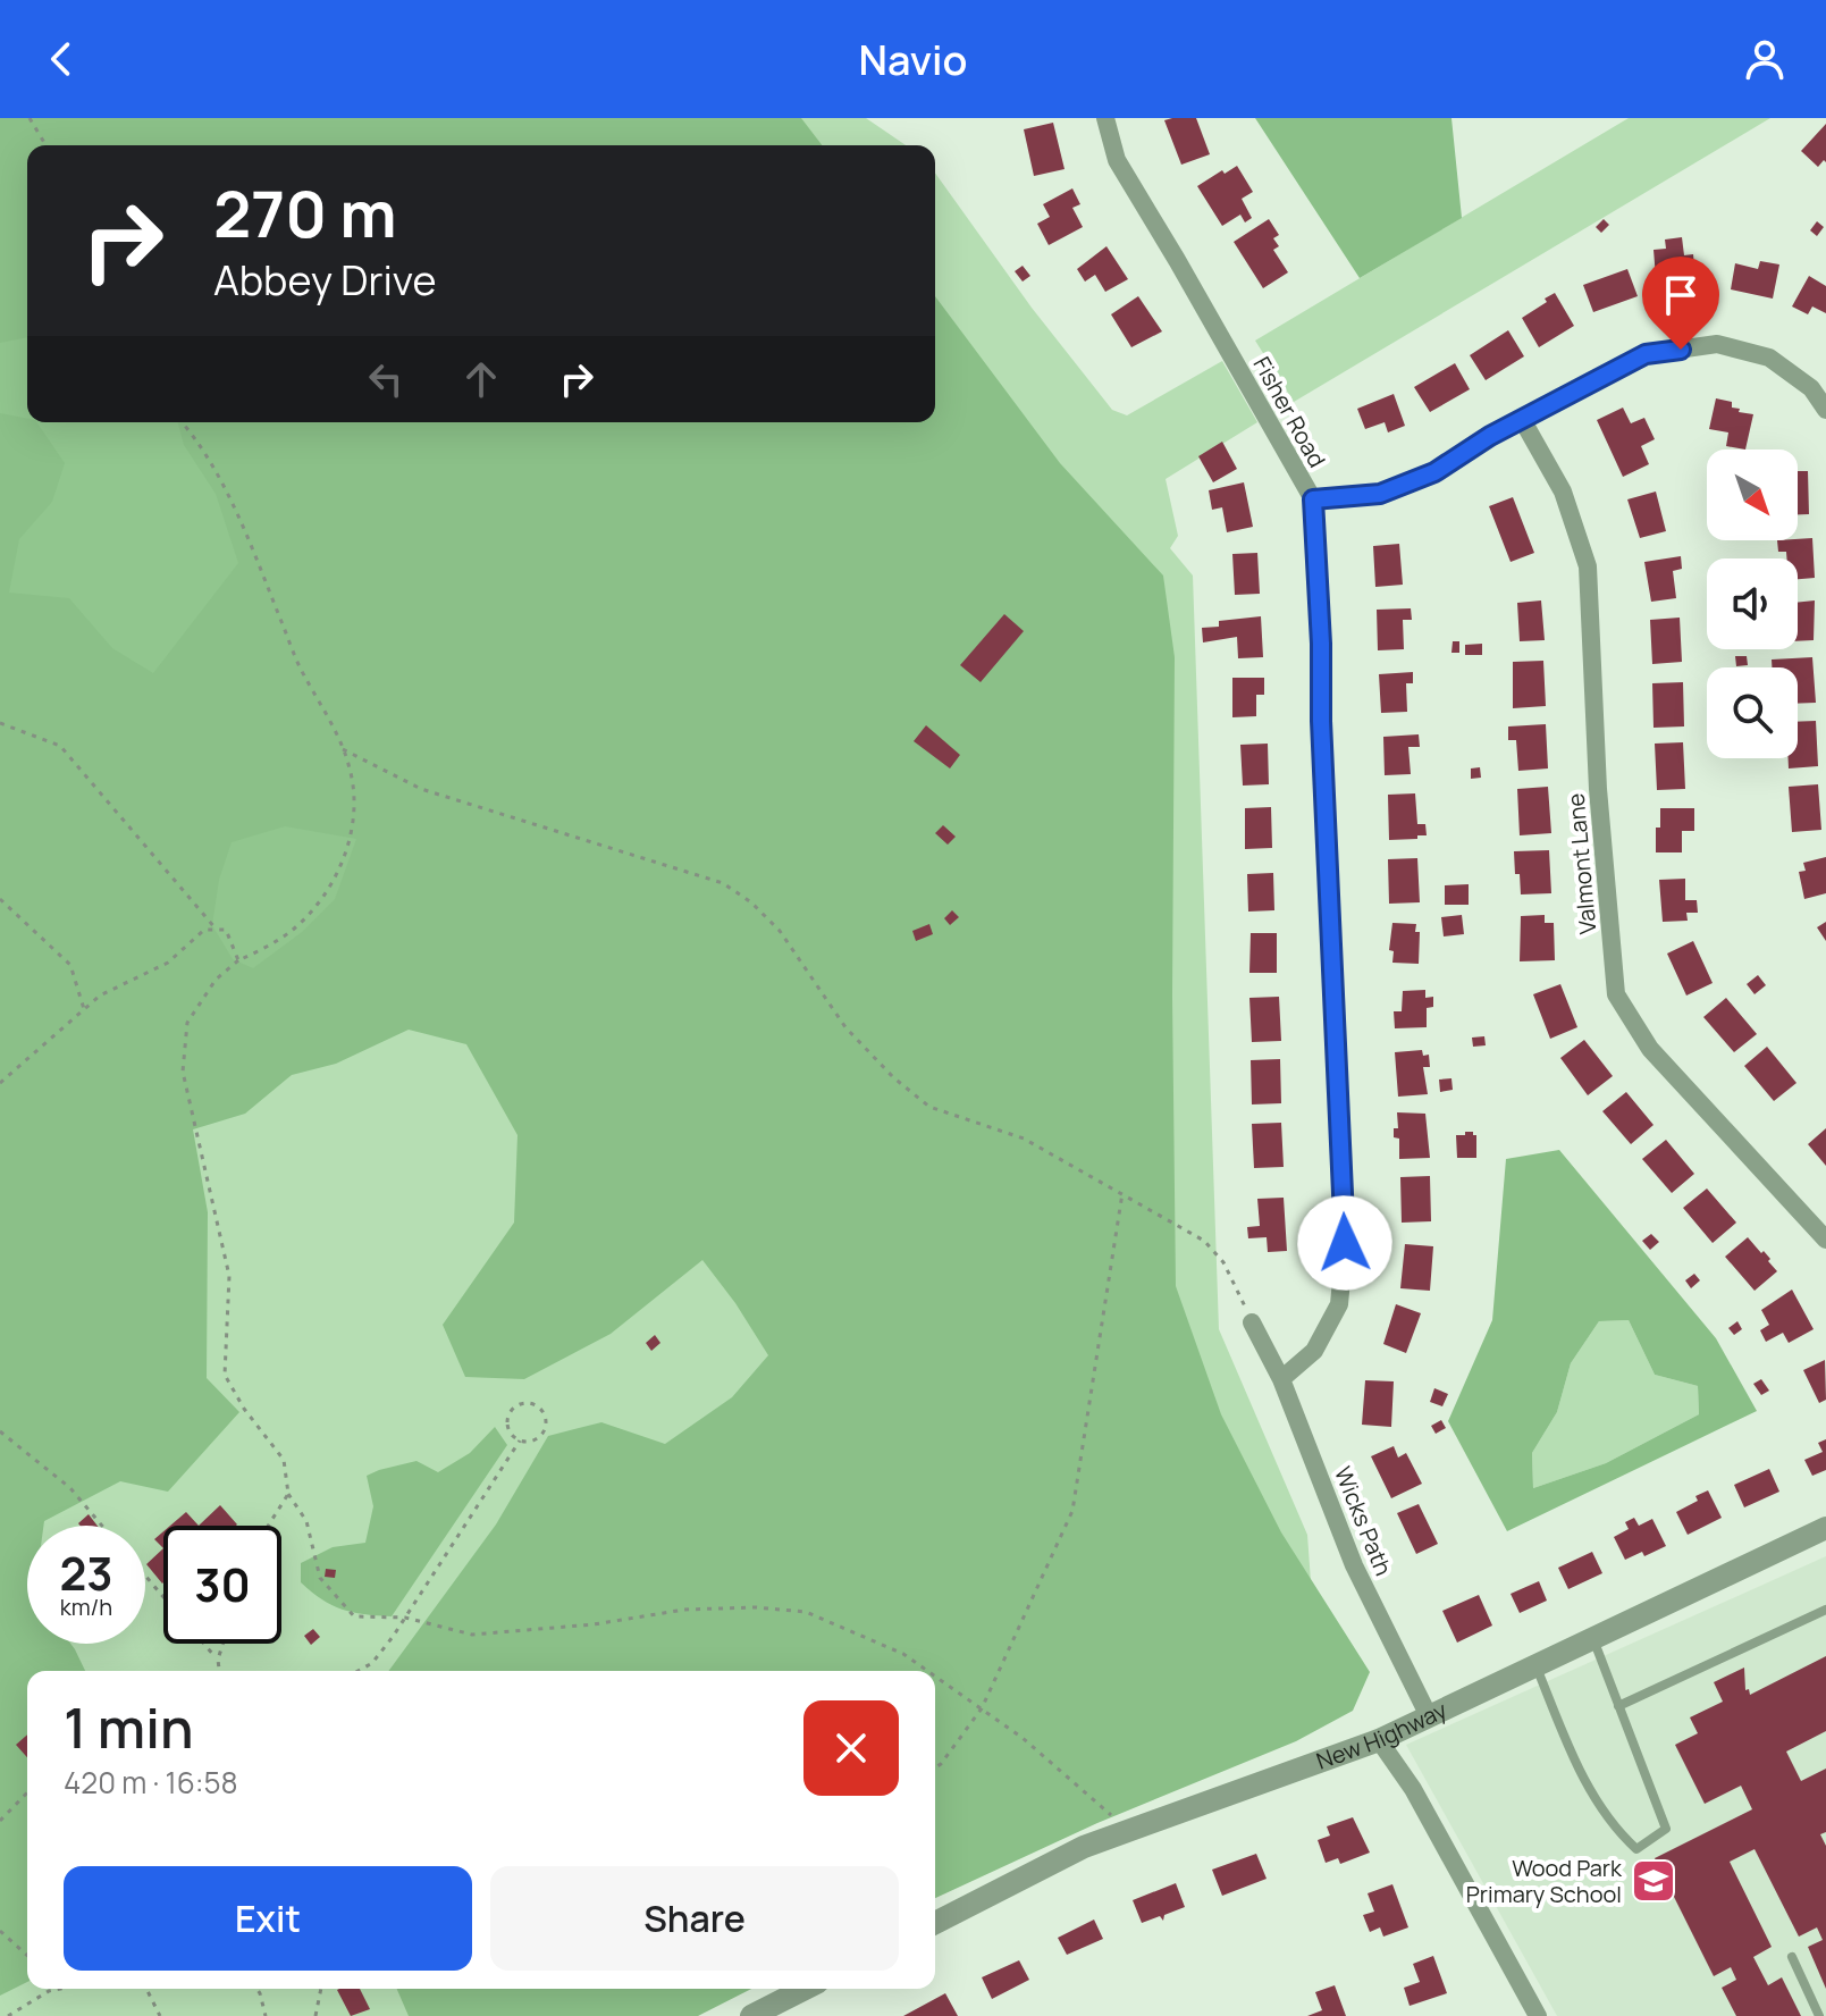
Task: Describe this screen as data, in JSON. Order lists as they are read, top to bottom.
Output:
{
  "streets": {
    "street": [
      "Fisher Road",
      "Valmont Lane",
      "Wicks Path",
      "New Highway"
    ]
  },
  "crossings": [
    ["Fisher Road", "Wicks Path"],
    ["Wicks Path", "New Highway"]
  ],
  "places": {
    "school or university": ["Wood Park Primary School"]
  },
  "north": "bottom right",
  "page": {
    "header": "Navio",
    "turn": ["270 m", "Abbey Drive"],
    "speed": "23 km/h",
    "limit": "30",
    "heading": ["1 min", "420 m · 16:58"],
    "buttons": ["Exit", "Share"]
  }
}
